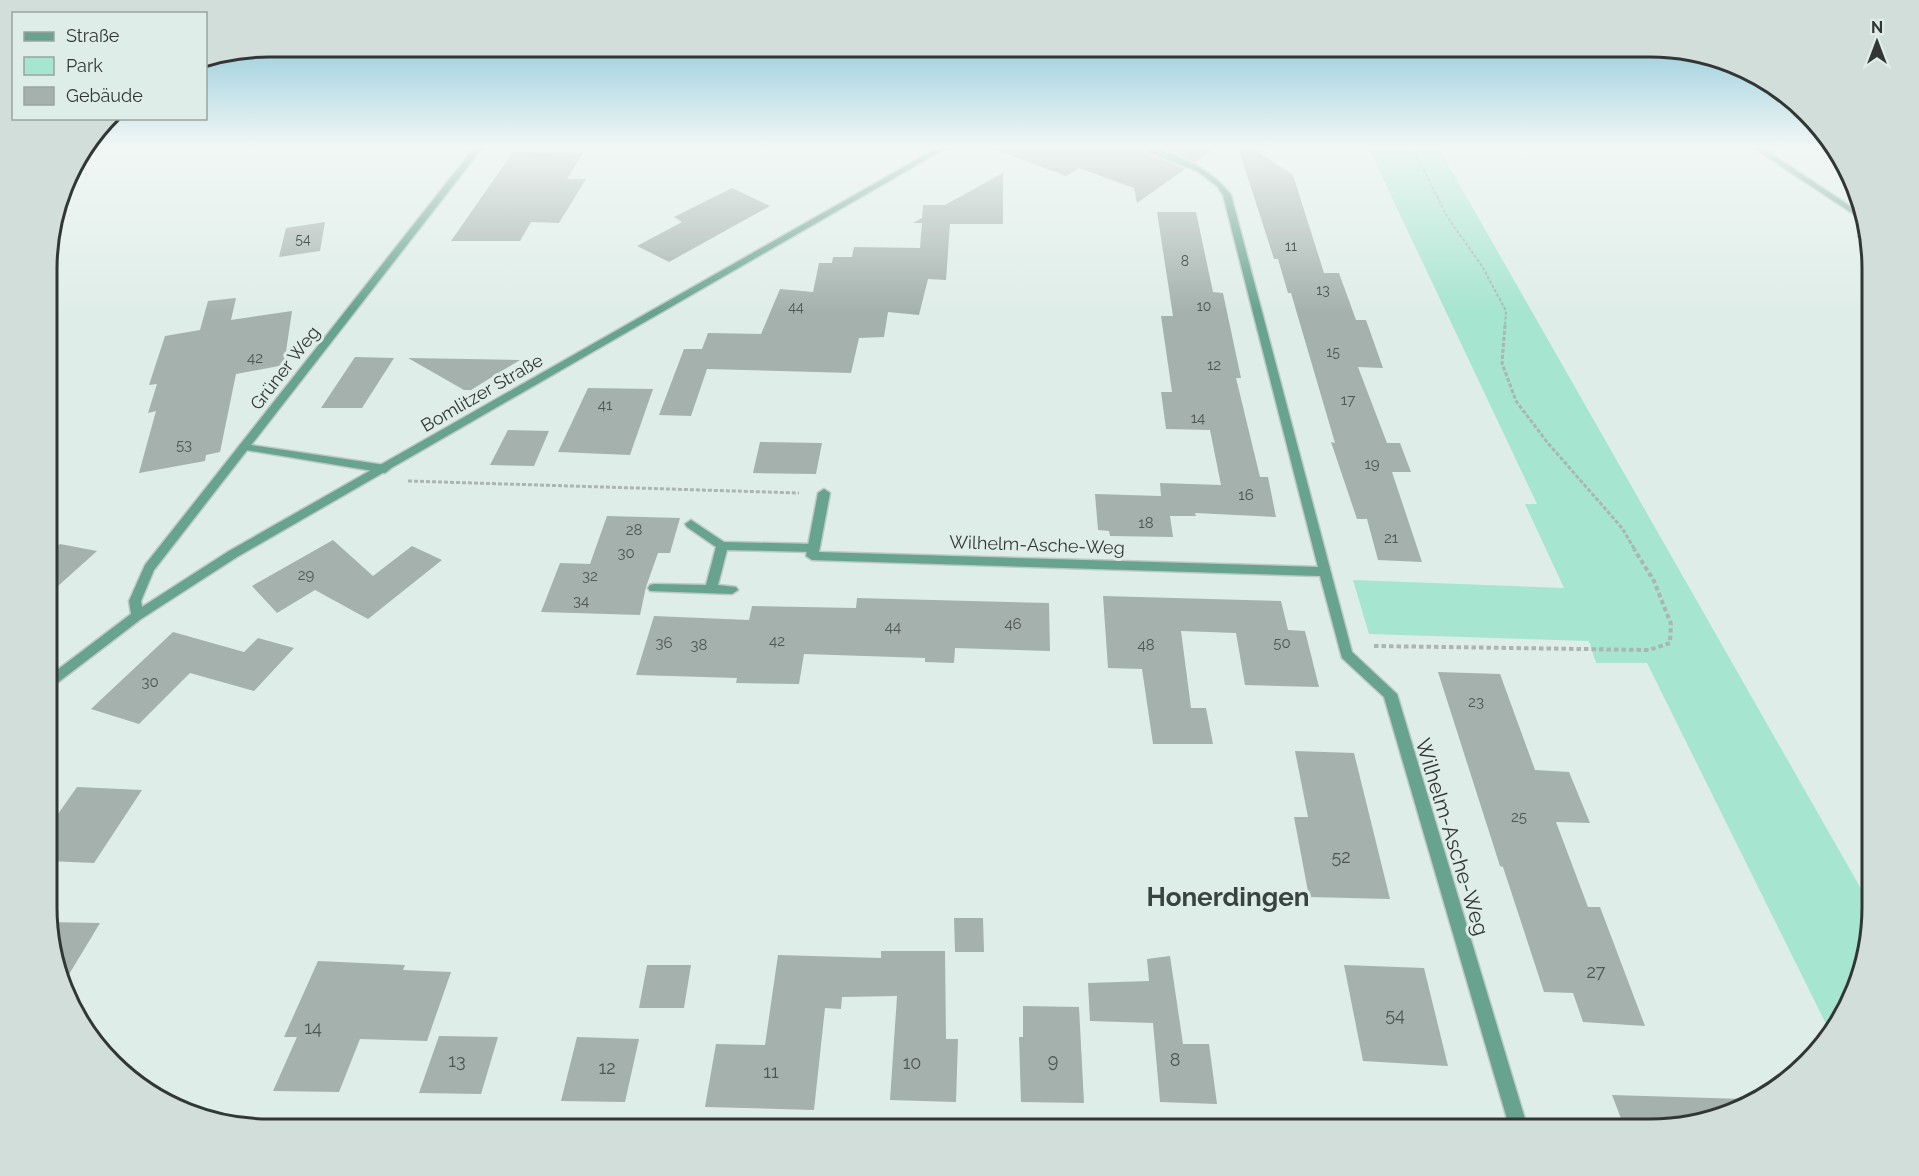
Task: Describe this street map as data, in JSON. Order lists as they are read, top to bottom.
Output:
{
  "streets": {
    "street": ["Grüner Weg", "Bomlitzer Straße", "Wilhelm-Asche-Weg"]
  },
  "crossings": [
    ["Grüner Weg", "Bomlitzer Straße"]
  ],
  "districts": ["Honerdingen"],
  "house_numbers": [
    "54",
    "11",
    "8",
    "13",
    "10",
    "44",
    "15",
    "42",
    "12",
    "17",
    "41",
    "14",
    "53",
    "19",
    "16",
    "18",
    "28",
    "21",
    "30",
    "29",
    "32",
    "34",
    "46",
    "44",
    "42",
    "36",
    "50",
    "38",
    "48",
    "30",
    "23",
    "25",
    "52",
    "27",
    "54",
    "14",
    "8",
    "13",
    "9",
    "10",
    "12",
    "11"
  ],
  "legend": ["Straße", "Park", "Gebäude"],
  "north": "top"
}
